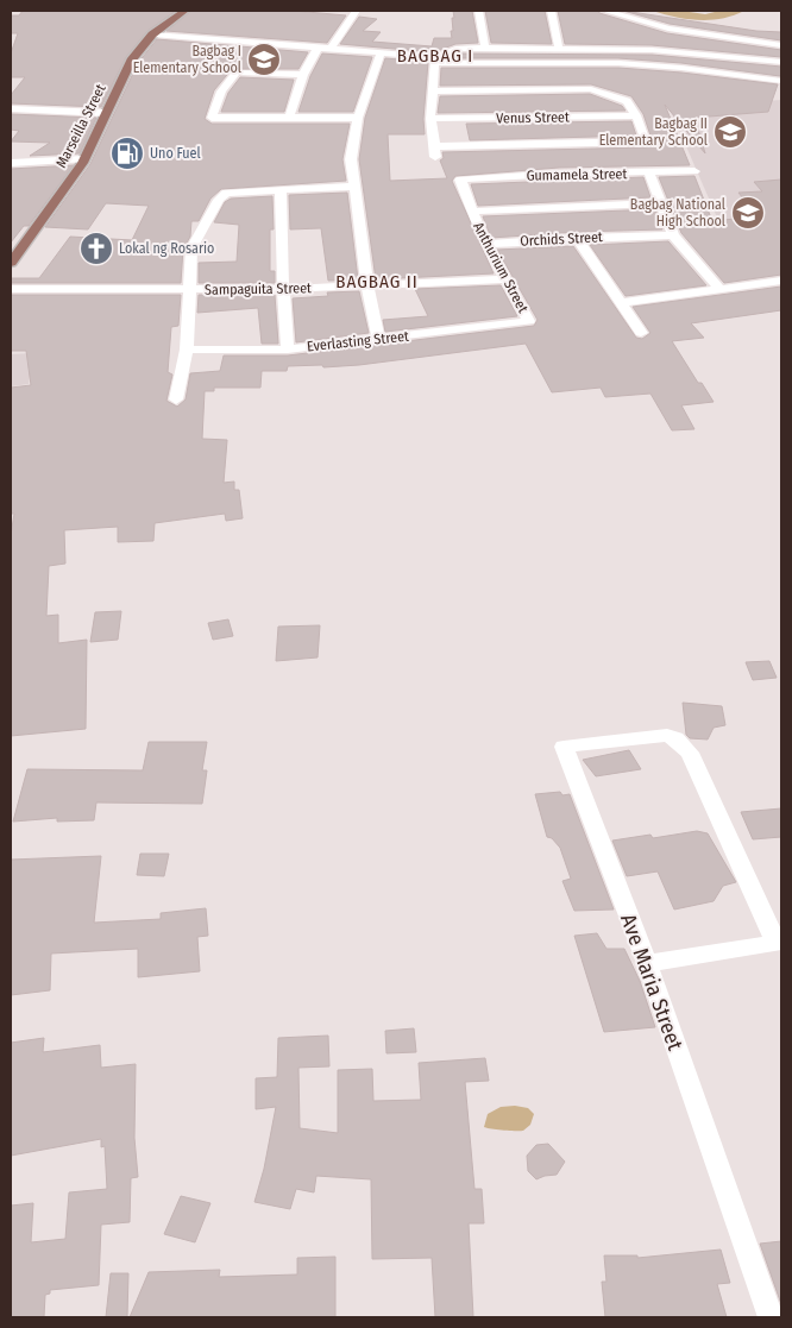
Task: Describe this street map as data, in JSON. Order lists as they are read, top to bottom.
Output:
{
  "streets": {
    "main road": ["Marseilla Street"],
    "street": [
      "Venus Street",
      "Gumamela Street",
      "Orchids Street",
      "Anthurium Street",
      "Sampaguita Street",
      "Everlasting Street",
      "Ave Maria Street"
    ]
  },
  "crossings": [
    ["Gumamela Street", "Anthurium Street"],
    ["Orchids Street", "Anthurium Street"],
    ["Anthurium Street", "Sampaguita Street"],
    ["Anthurium Street", "Everlasting Street"]
  ],
  "districts": ["BAGBAG I", "BAGBAG II"],
  "places": {
    "school or university": ["Bagbag I Elementary School", "Bagbag II Elementary School", "Bagbag National High School"],
    "fuel station": ["Uno Fuel"],
    "church": ["Lokal ng Rosario"]
  }
}
